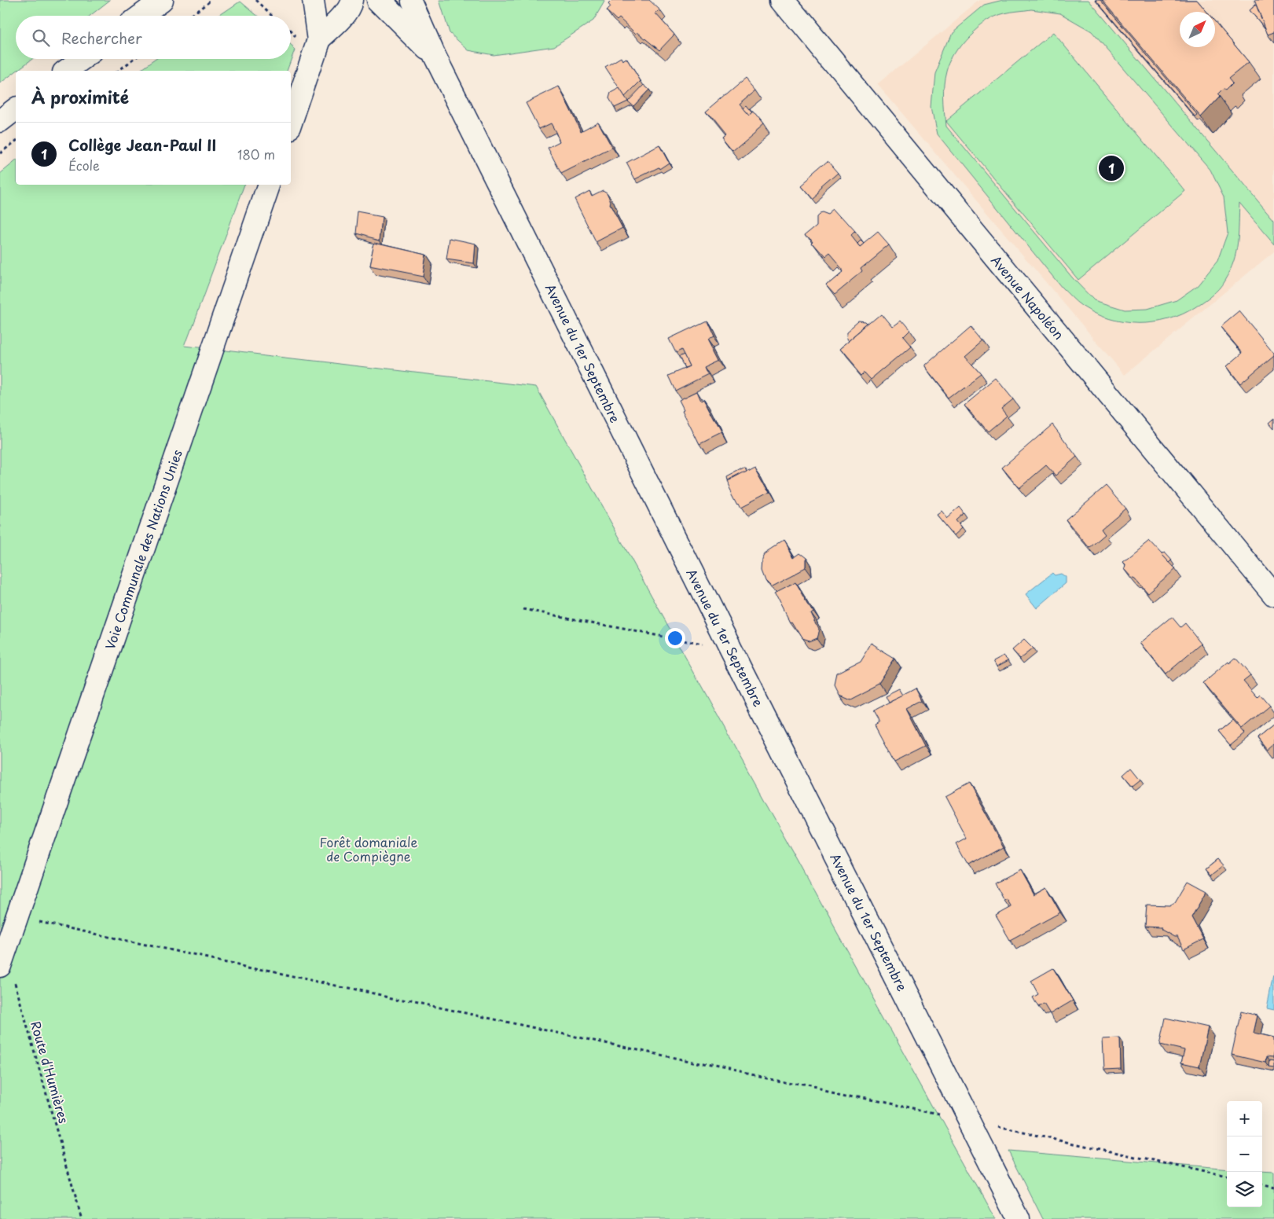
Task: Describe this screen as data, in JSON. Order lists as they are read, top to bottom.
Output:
{
  "streets": {
    "main road": ["Avenue Napoléon", "Avenue du 1er Septembre", "Voie Communale des Nations Unies"],
    "path": ["Route d'Humières"]
  },
  "crossings": [
    ["Voie Communale des Nations Unies", "Route d'Humières"]
  ],
  "parks": ["Forêt domaniale de Compiègne"],
  "north": "top right",
  "page": {
    "search": "Rechercher",
    "heading": "À proximité",
    "list": [
      {
        "mark": "1",
        "name": "Collège Jean-Paul II",
        "note": "École",
        "value": "180 m"
      }
    ],
    "pins": "1",
    "map_buttons": ["+", "−"]
  }
}
